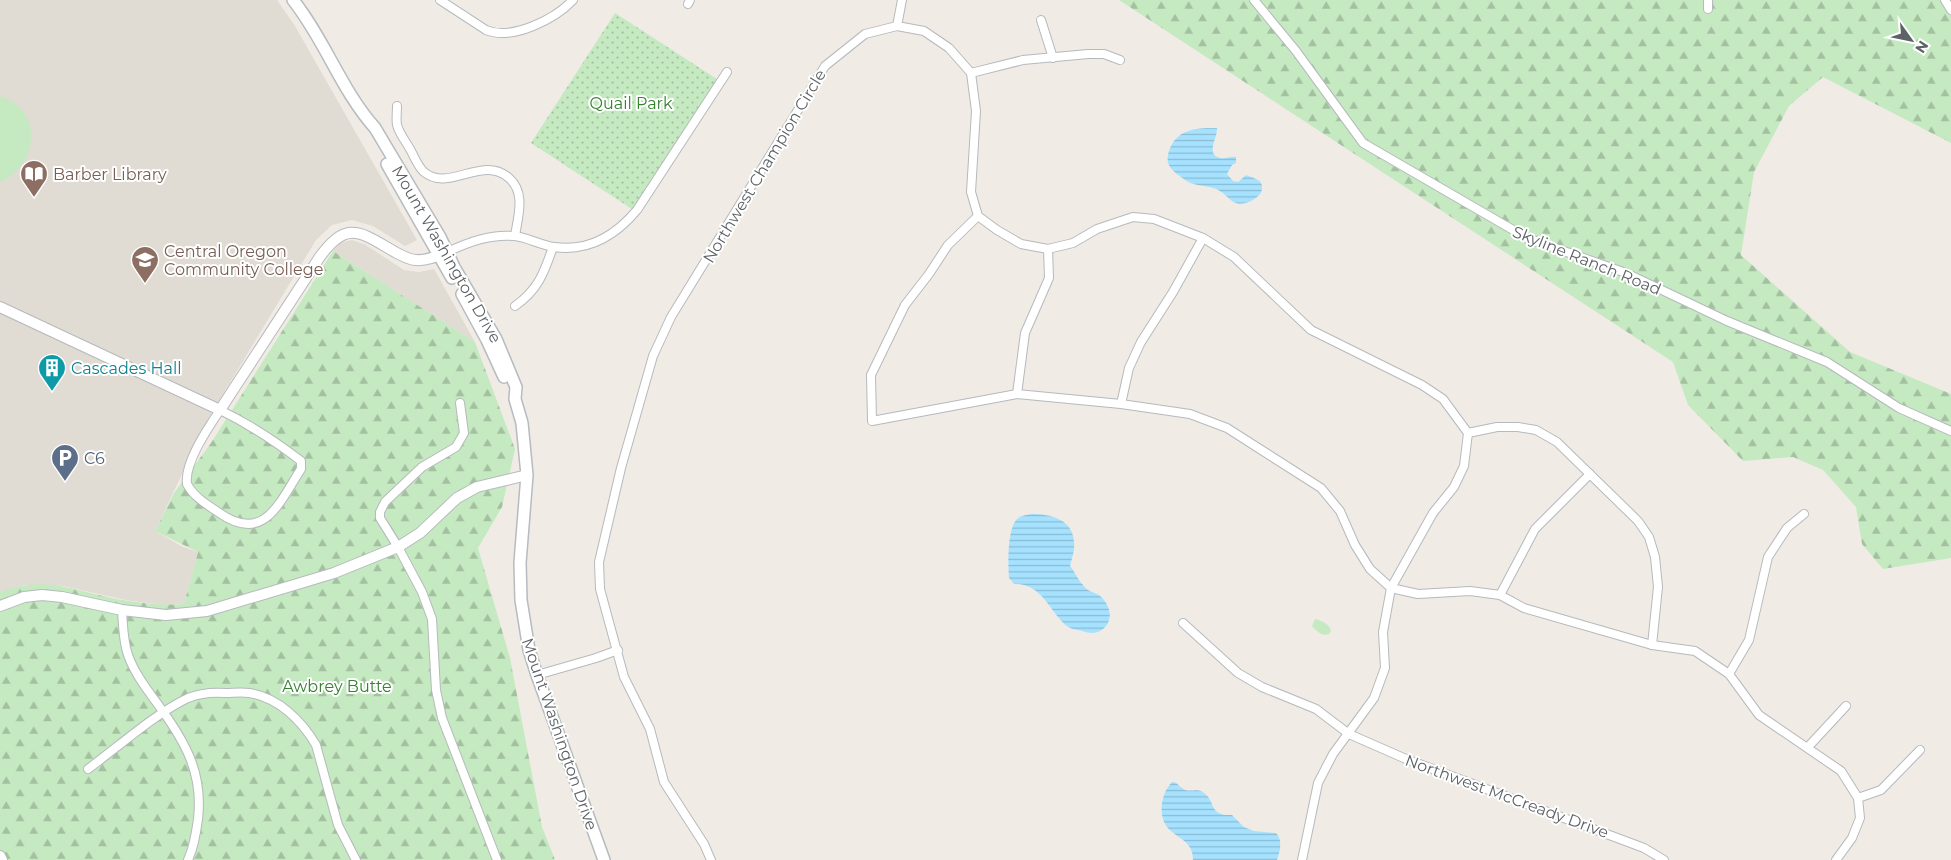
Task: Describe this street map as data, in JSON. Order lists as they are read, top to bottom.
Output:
{
  "streets": {
    "main road": ["Mount Washington Drive"],
    "street": ["Northwest Champion Circle", "Skyline Ranch Road", "Northwest McCready Drive"]
  },
  "parks": ["Quail Park", "Awbrey Butte"],
  "places": {
    "library": ["Barber Library"],
    "school or university": ["Central Oregon Community College"],
    "building": ["Cascades Hall"],
    "parking": ["C6"]
  },
  "north": "bottom right"
}
